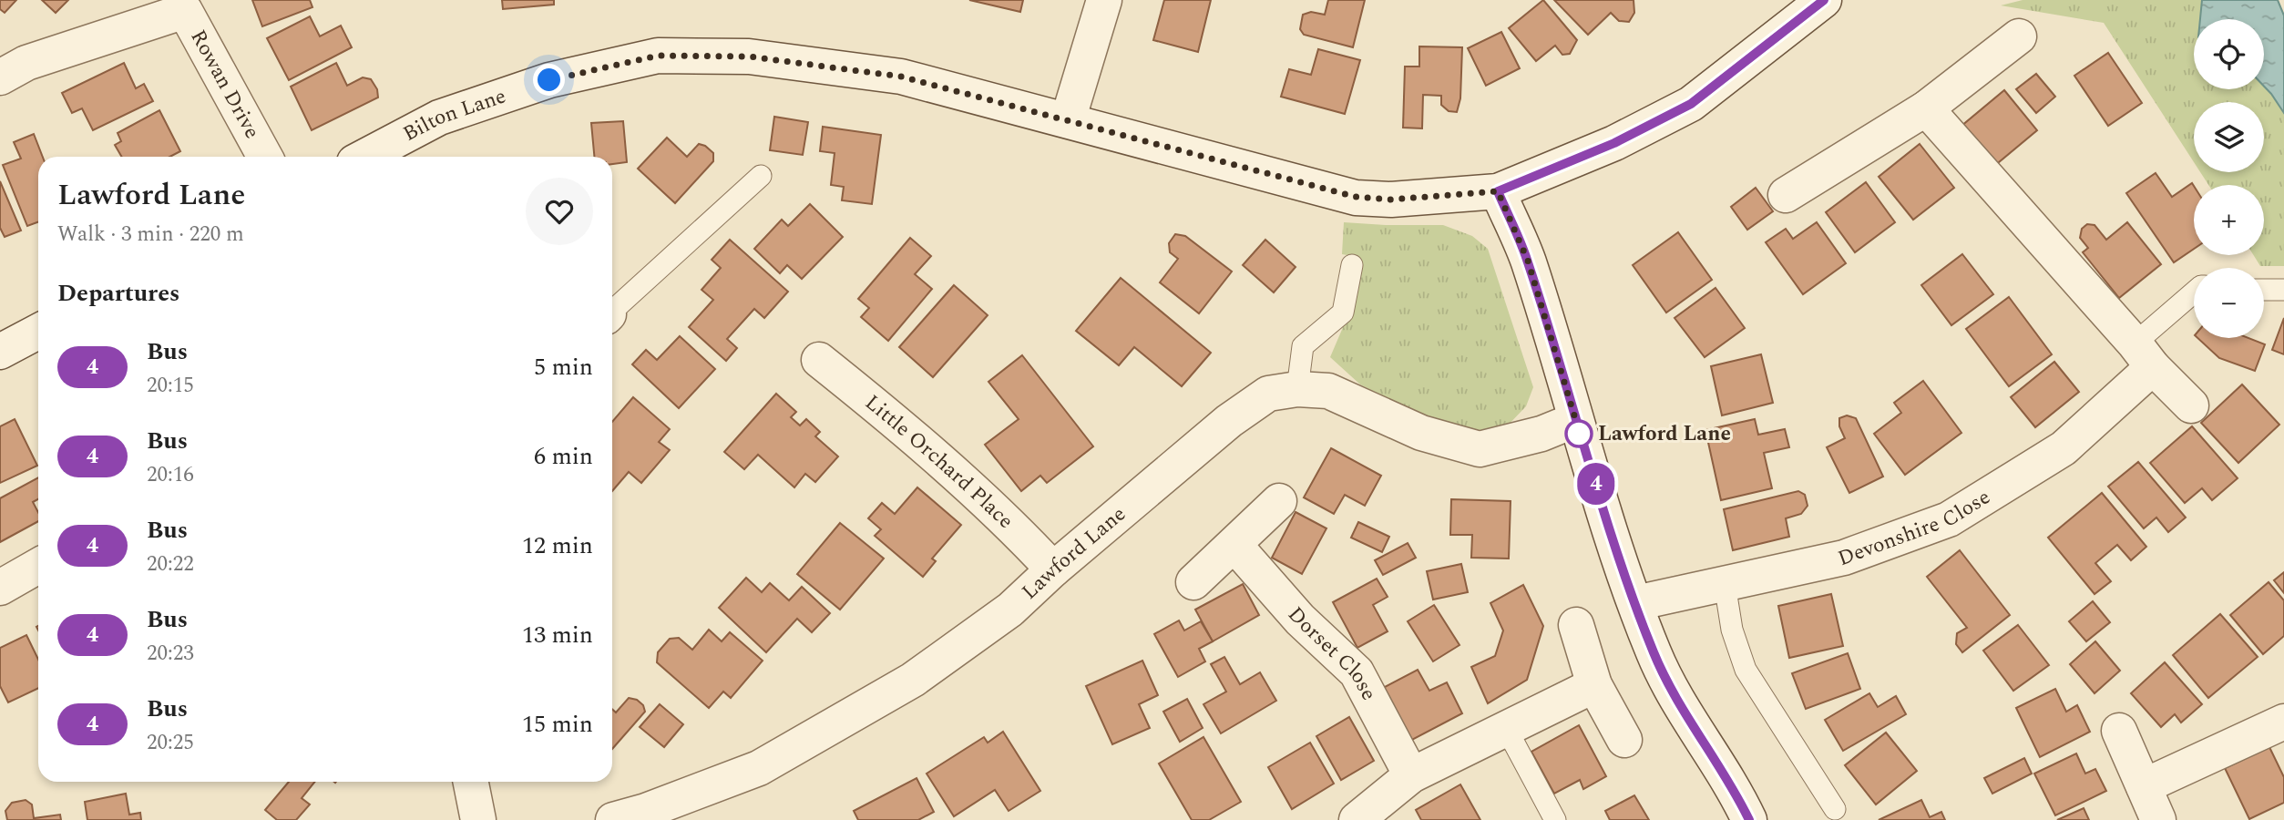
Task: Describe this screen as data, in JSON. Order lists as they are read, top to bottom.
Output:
{
  "streets": {
    "street": [
      "Rowan Drive",
      "Bilton Lane",
      "Little Orchard Place",
      "Devonshire Close",
      "Lawford Lane",
      "Dorset Close"
    ]
  },
  "crossings": [
    ["Little Orchard Place", "Lawford Lane"]
  ],
  "places": ["Lawford Lane"],
  "lines": ["bus line 4"],
  "page": {
    "on_map": "4",
    "map_buttons": ["+", "−"],
    "heading": [
      ["Lawford Lane", "Walk · 3 min · 220 m"],
      "Departures"
    ],
    "list": [
      {
        "mark": "4",
        "name": "Bus",
        "note": "20:15",
        "value": "5 min"
      },
      {
        "mark": "4",
        "name": "Bus",
        "note": "20:16",
        "value": "6 min"
      },
      {
        "mark": "4",
        "name": "Bus",
        "note": "20:22",
        "value": "12 min"
      },
      {
        "mark": "4",
        "name": "Bus",
        "note": "20:23",
        "value": "13 min"
      },
      {
        "mark": "4",
        "name": "Bus",
        "note": "20:25",
        "value": "15 min"
      }
    ]
  }
}
